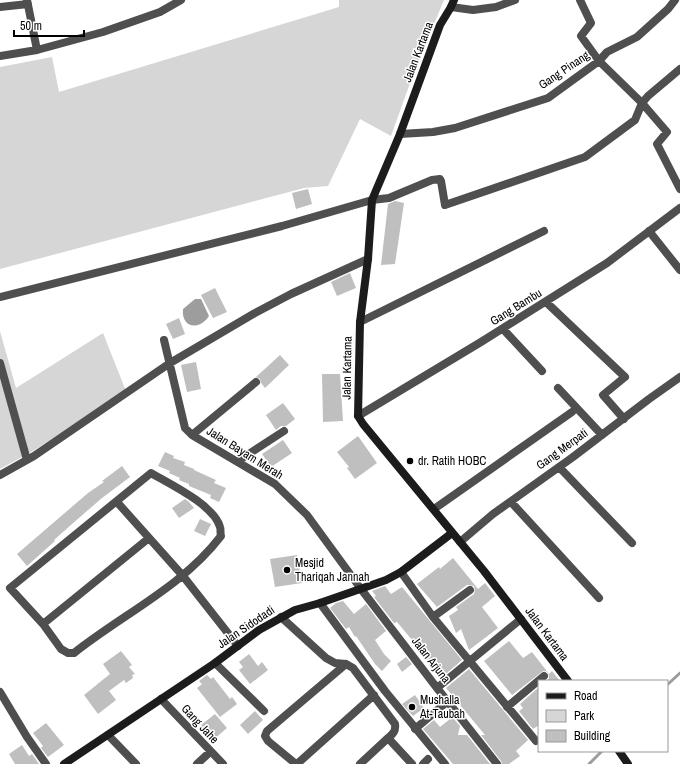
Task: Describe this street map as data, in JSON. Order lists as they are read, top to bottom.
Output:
{
  "streets": {
    "main road": ["Jalan Kartama", "Jalan Sidodadi"],
    "street": [
      "Gang Pinang",
      "Gang Bambu",
      "Gang Merpati",
      "Jalan Bayam Merah",
      "Jalan Arjuna",
      "Gang Jahe"
    ]
  },
  "crossings": [
    ["Jalan Kartama", "Gang Pinang"],
    ["Jalan Kartama", "Gang Bambu"],
    ["Jalan Kartama", "Gang Merpati"],
    ["Jalan Kartama", "Jalan Sidodadi"],
    ["Jalan Bayam Merah", "Jalan Sidodadi"],
    ["Jalan Bayam Merah", "Jalan Arjuna"],
    ["Jalan Sidodadi", "Jalan Arjuna"],
    ["Jalan Sidodadi", "Gang Jahe"]
  ],
  "places": ["dr. Ratih HOBC", "Mesjid Thariqah Jannah", "Mushalla At-Taubah"],
  "legend": ["Road", "Park", "Building"],
  "scale_bar": "50 m"
}
